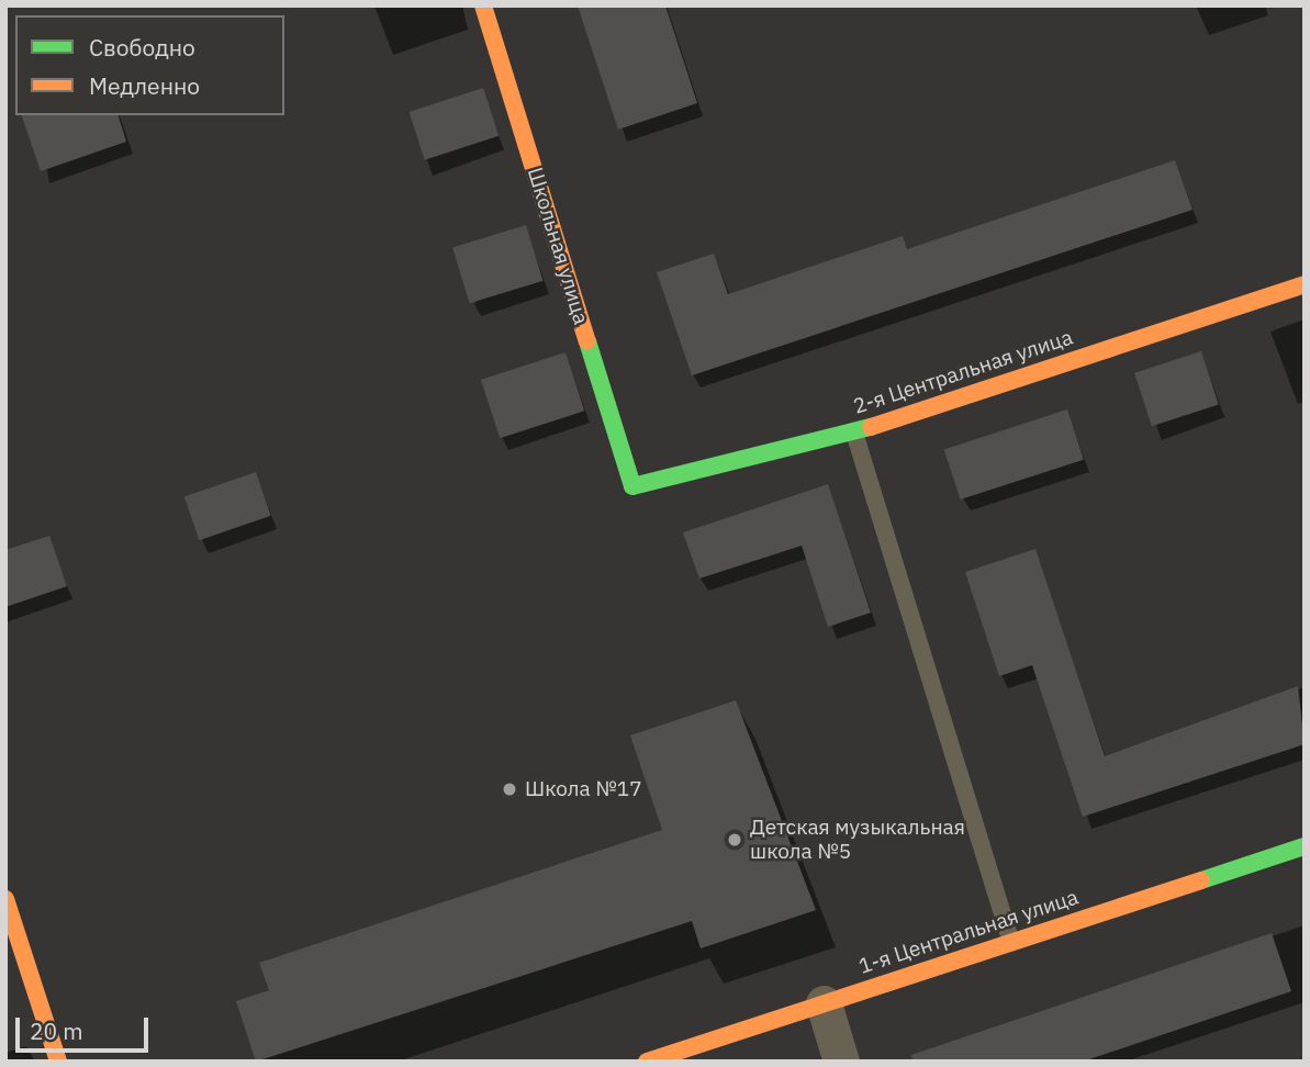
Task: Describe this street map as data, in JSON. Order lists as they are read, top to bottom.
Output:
{
  "streets": {
    "street": ["Школьная улица", "2-я Центральная улица", "1-я Центральная улица"]
  },
  "crossings": [
    ["Школьная улица", "2-я Центральная улица"]
  ],
  "places": ["Школа №17", "Детская музыкальная школа №5"],
  "legend": ["Свободно", "Медленно"],
  "scale_bar": "20 m"
}
